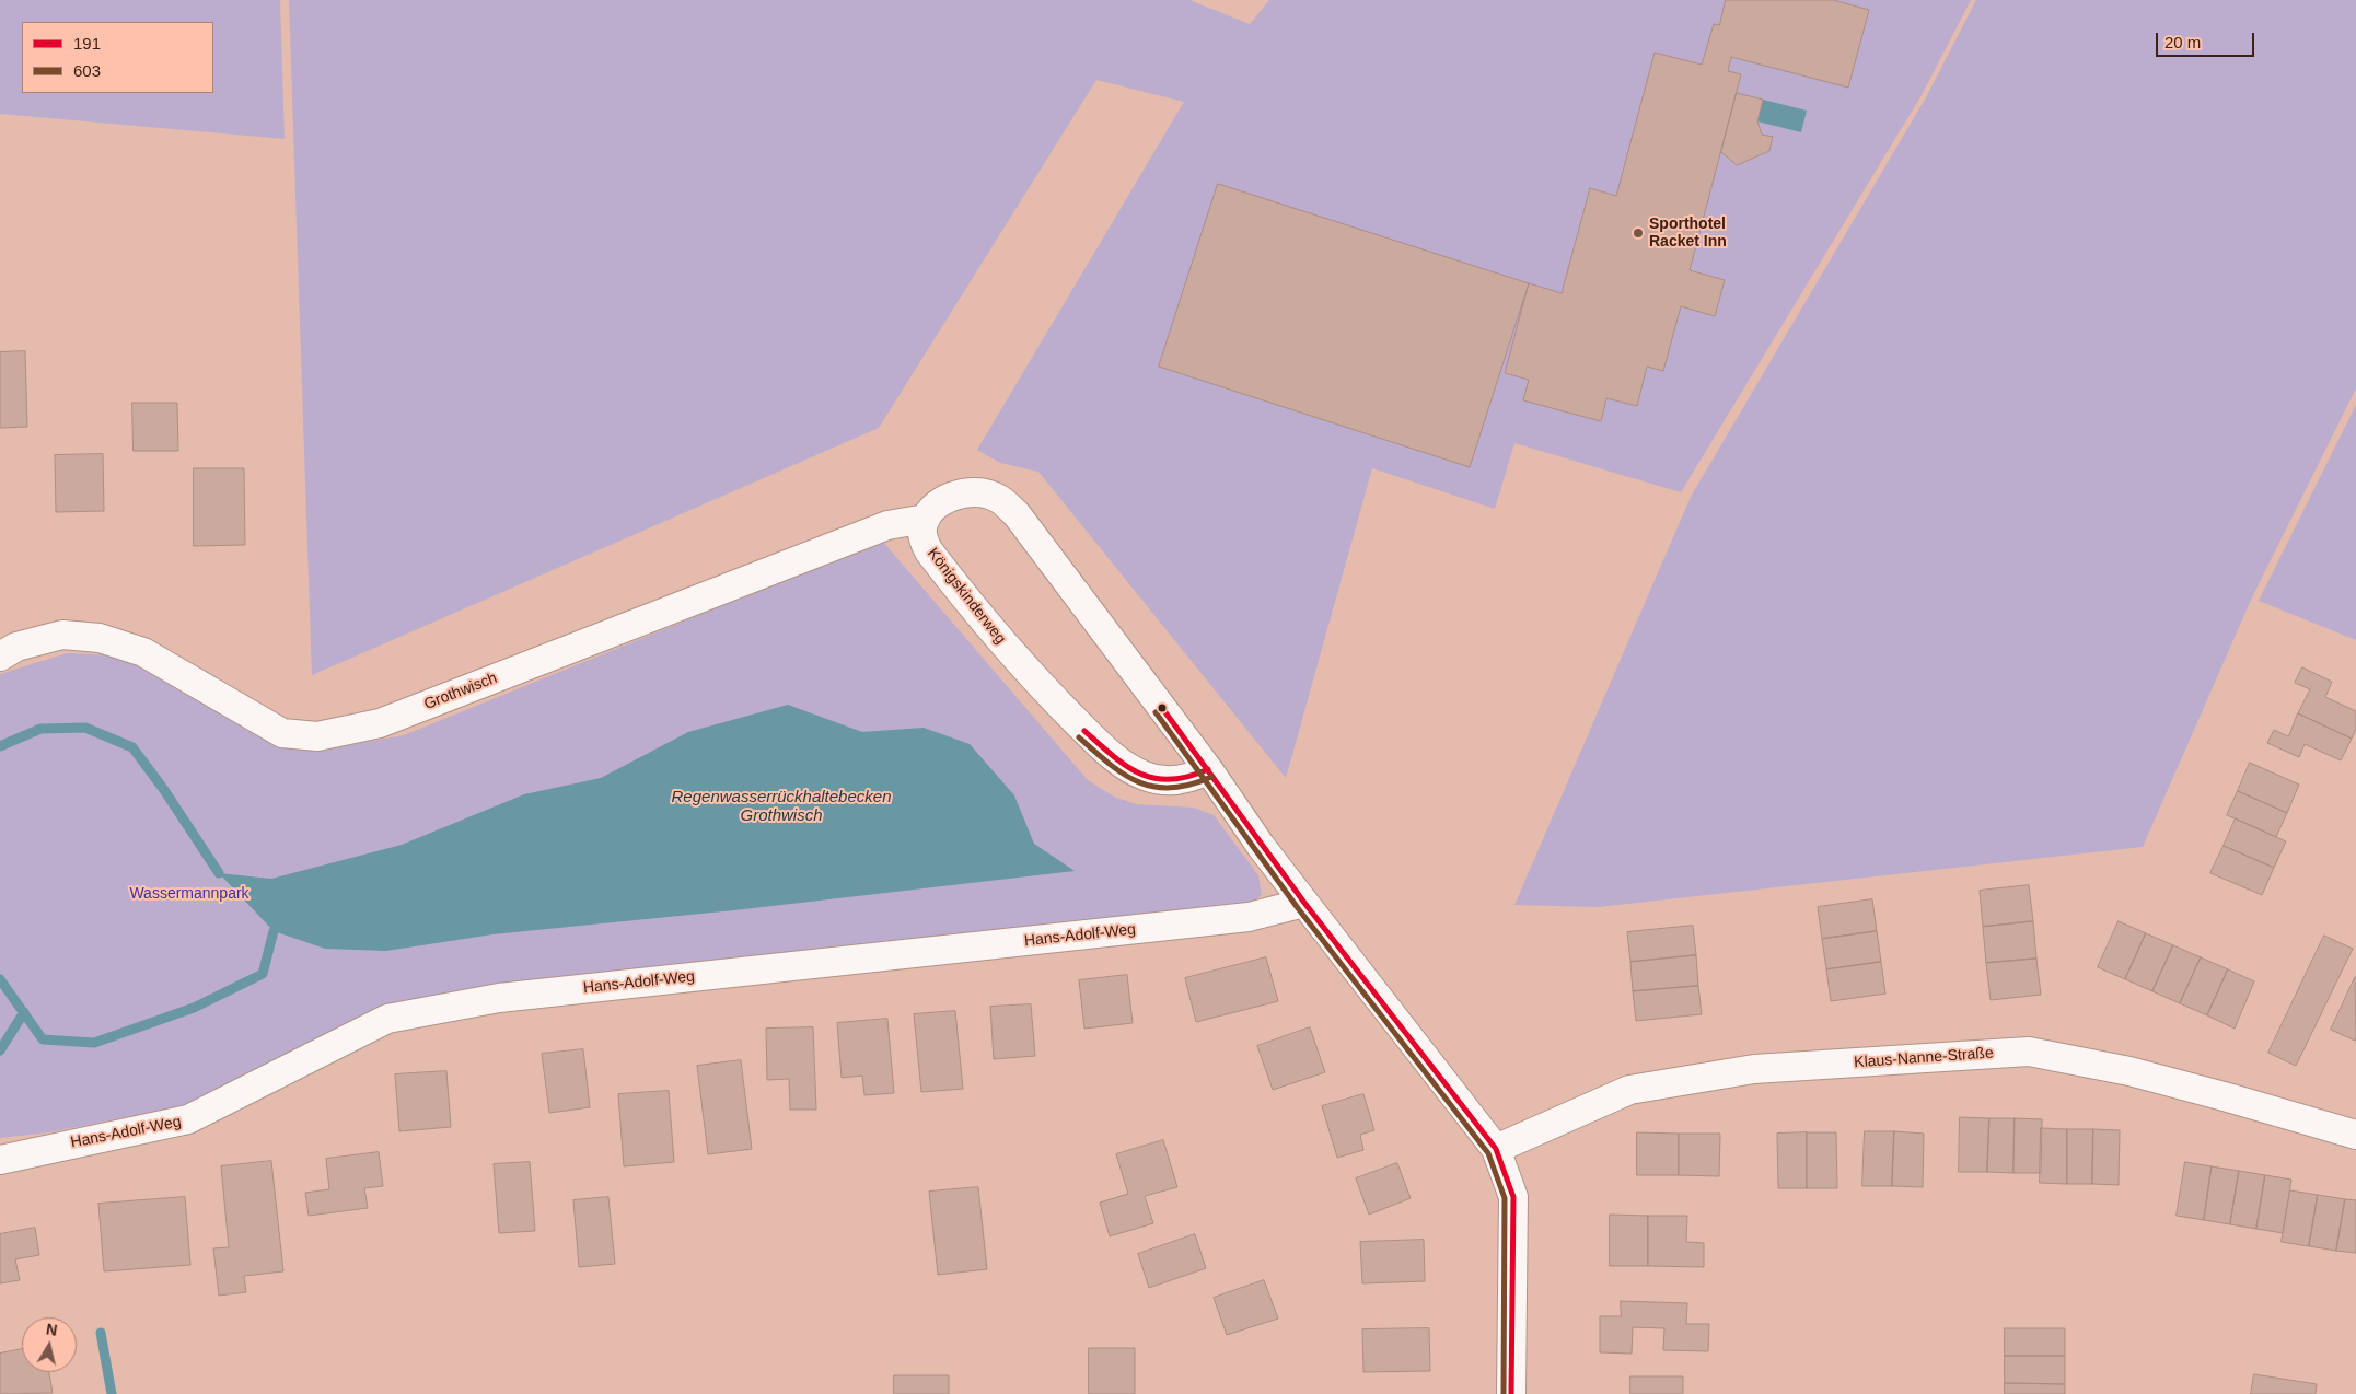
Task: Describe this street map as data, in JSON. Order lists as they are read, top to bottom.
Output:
{
  "streets": {
    "street": [
      "Königskinderweg",
      "Grothwisch",
      "Hans-Adolf-Weg",
      "Klaus-Nanne-Straße"
    ]
  },
  "crossings": [
    ["Königskinderweg", "Grothwisch"]
  ],
  "water": ["Regenwasserrückhaltebecken Grothwisch"],
  "parks": ["Wassermannpark"],
  "places": ["Sporthotel Racket Inn"],
  "lines": ["transit line 191", "transit line 603"],
  "legend": ["191", "603"],
  "scale_bar": "20 m",
  "north": "top"
}
